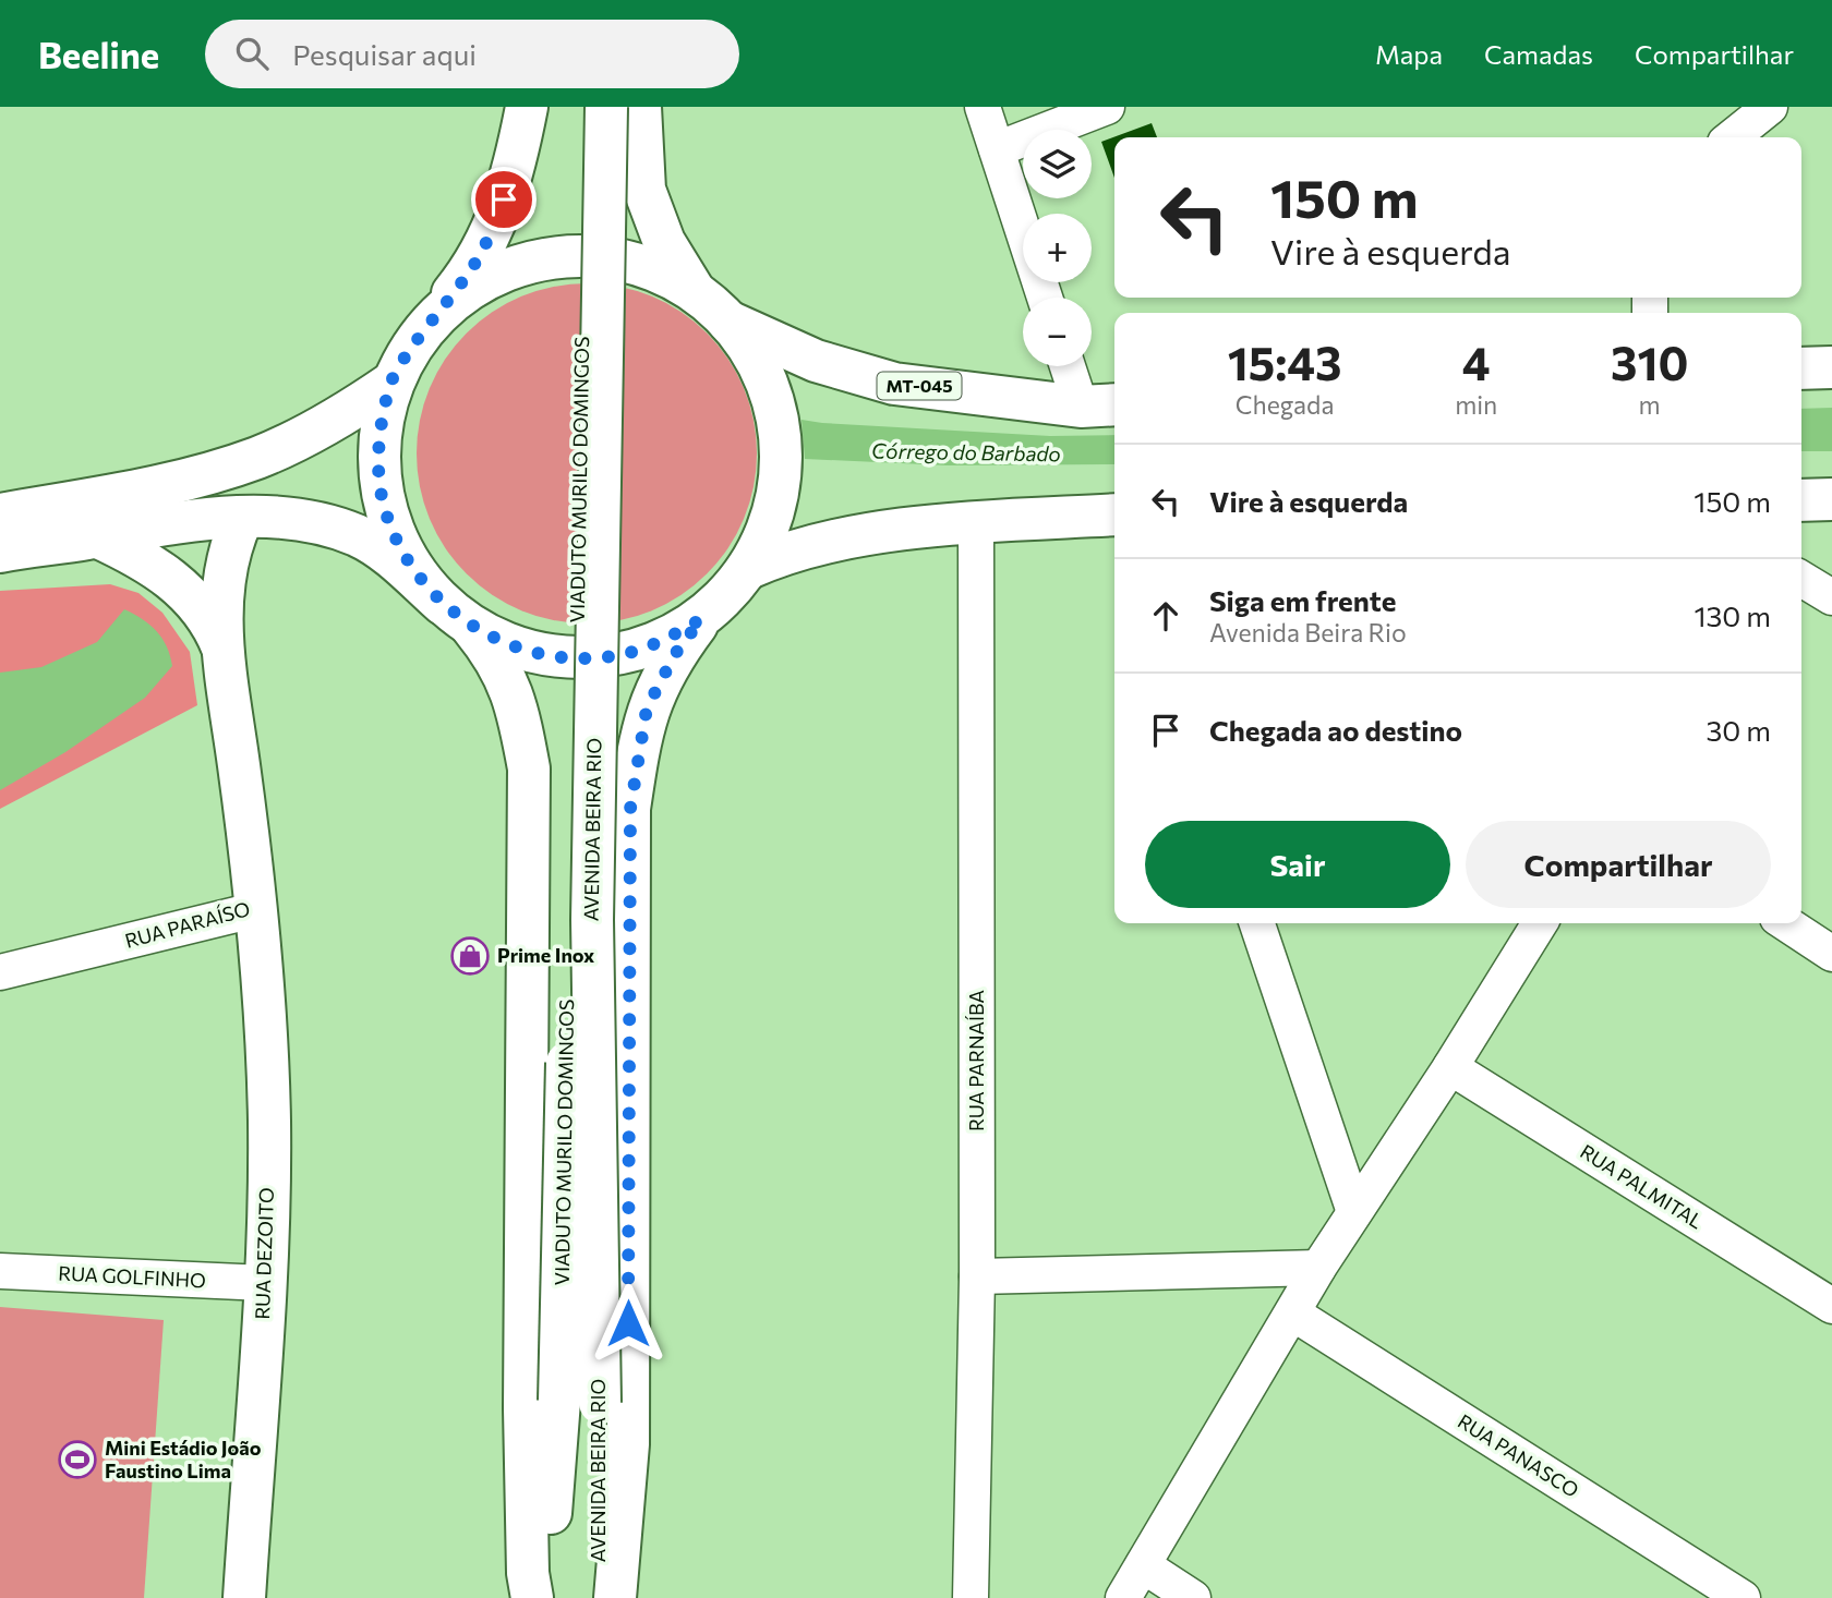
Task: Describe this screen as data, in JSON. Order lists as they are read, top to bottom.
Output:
{
  "streets": {
    "main road": [
      "MT-045",
      "VIADUTO MURILO DOMINGOS",
      "AVENIDA BEIRA RIO",
      "RUA PARAÍSO",
      "RUA DEZOITO"
    ],
    "street": [
      "RUA PARNAÍBA",
      "RUA PALMITAL",
      "RUA GOLFINHO",
      "RUA PANASCO"
    ]
  },
  "crossings": [
    ["MT-045", "AVENIDA BEIRA RIO"],
    ["MT-045", "RUA PARAÍSO"],
    ["MT-045", "RUA PARNAÍBA"],
    ["VIADUTO MURILO DOMINGOS", "AVENIDA BEIRA RIO"],
    ["RUA PARAÍSO", "RUA DEZOITO"],
    ["RUA DEZOITO", "RUA GOLFINHO"]
  ],
  "water": ["Córrego do Barbado"],
  "places": {
    "shop": ["Prime Inox"],
    "sports": ["Mini Estádio João Faustino Lima"]
  },
  "page": {
    "header": "Beeline",
    "search": "Pesquisar aqui",
    "nav": ["Mapa", "Camadas", "Compartilhar"],
    "map_buttons": ["+", "−"],
    "turn": ["150 m", "Vire à esquerda"],
    "eta": [
      "15:43",
      "Chegada",
      "4",
      "min",
      "310",
      "m"
    ],
    "list": [
      {
        "name": "Vire à esquerda",
        "value": "150 m"
      },
      {
        "name": "Siga em frente",
        "note": "Avenida Beira Rio",
        "value": "130 m"
      },
      {
        "name": "Chegada ao destino",
        "value": "30 m"
      }
    ],
    "buttons": ["Sair", "Compartilhar"]
  }
}
